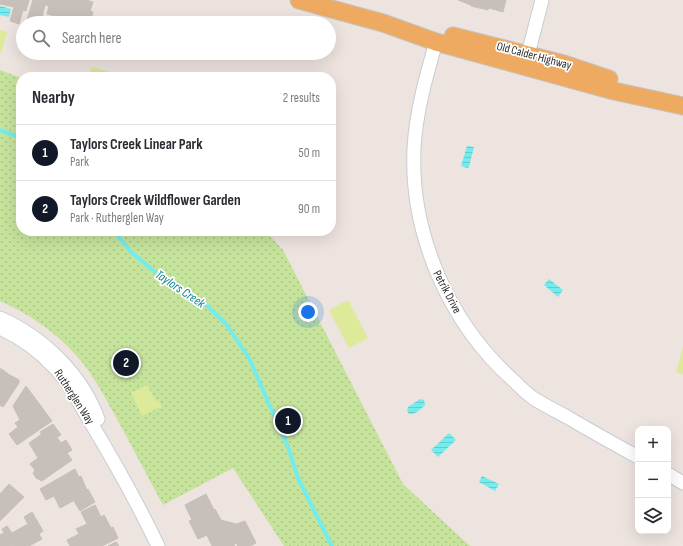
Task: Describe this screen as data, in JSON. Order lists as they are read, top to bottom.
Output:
{
  "streets": {
    "main road": ["Old Calder Highway"],
    "street": ["Petrik Drive", "Rutherglen Way"]
  },
  "crossings": [
    ["Old Calder Highway", "Petrik Drive"]
  ],
  "water": ["Taylors Creek"],
  "page": {
    "search": "Search here",
    "heading": ["Nearby", "2 results"],
    "list": [
      {
        "mark": "1",
        "name": "Taylors Creek Linear Park",
        "note": "Park",
        "value": "50 m"
      },
      {
        "mark": "2",
        "name": "Taylors Creek Wildflower Garden",
        "note": "Park · Rutherglen Way",
        "value": "90 m"
      }
    ],
    "pins": ["2", "1"],
    "map_buttons": ["+", "−"]
  }
}
